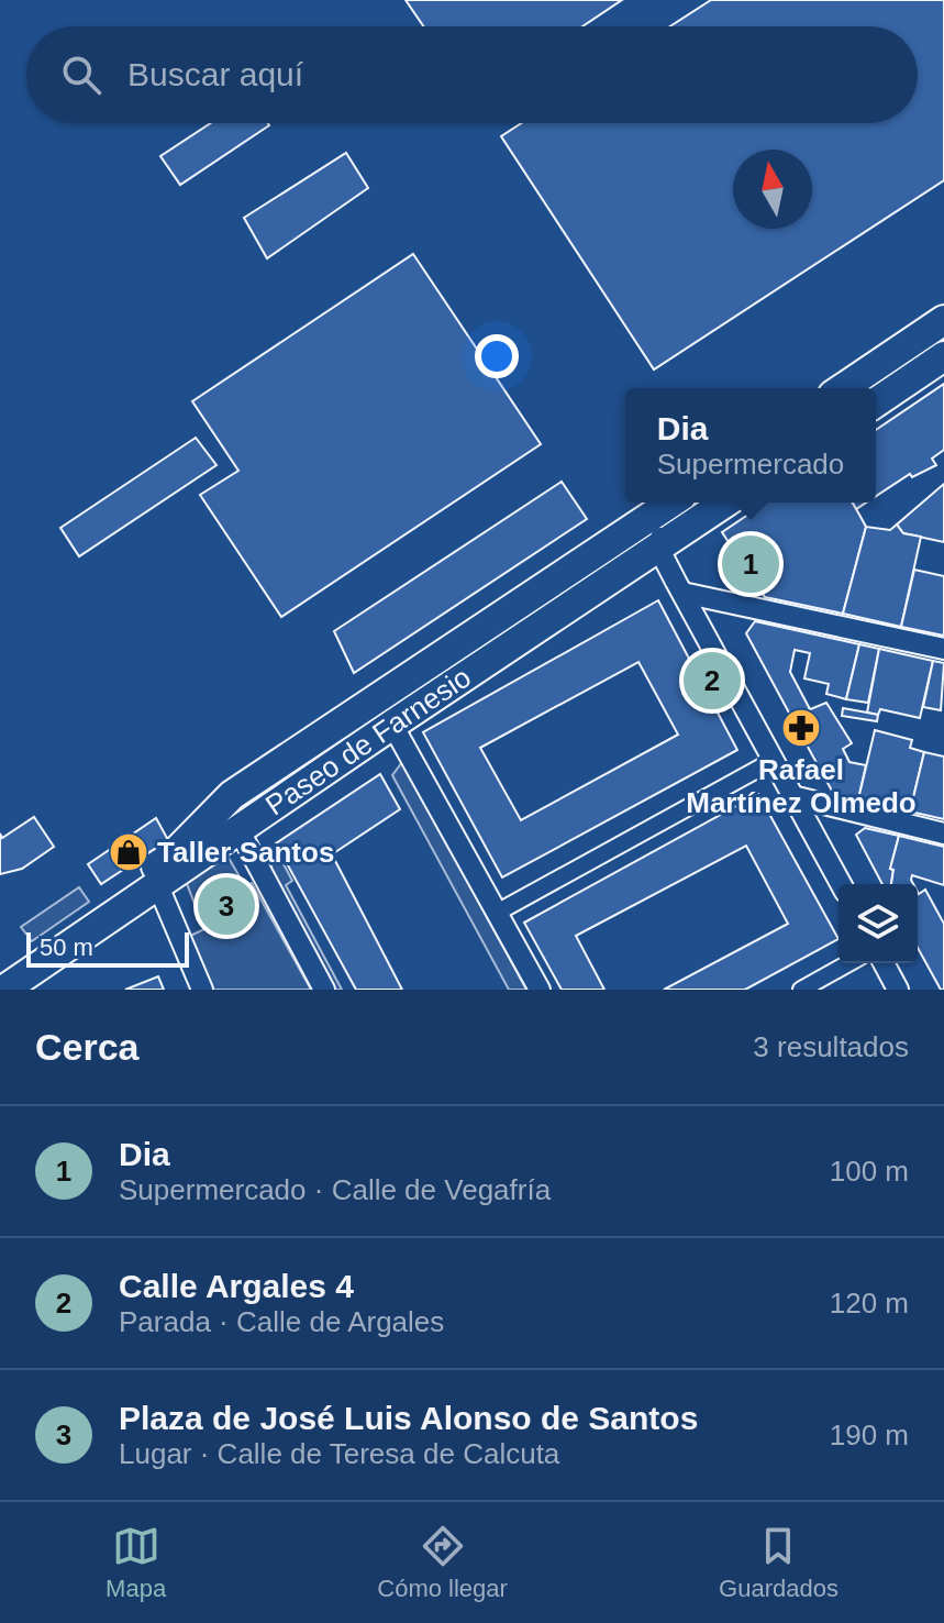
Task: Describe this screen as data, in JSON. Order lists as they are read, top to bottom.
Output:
{
  "streets": {
    "main road": ["Paseo de Farnesio"]
  },
  "places": {
    "pharmacy": ["Rafael Martínez Olmedo"],
    "shop": ["Taller Santos"]
  },
  "scale_bar": "50 m",
  "north": "top",
  "page": {
    "search": "Buscar aquí",
    "popup": ["Dia", "Supermercado"],
    "pins": ["1", "2", "3"],
    "scale": "50 m",
    "heading": ["Cerca", "3 resultados"],
    "list": [
      {
        "mark": "1",
        "name": "Dia",
        "note": "Supermercado · Calle de Vegafría",
        "value": "100 m"
      },
      {
        "mark": "2",
        "name": "Calle Argales 4",
        "note": "Parada · Calle de Argales",
        "value": "120 m"
      },
      {
        "mark": "3",
        "name": "Plaza de José Luis Alonso de Santos",
        "note": "Lugar · Calle de Teresa de Calcuta",
        "value": "190 m"
      }
    ],
    "nav": ["Mapa", "Cómo llegar", "Guardados"]
  }
}
